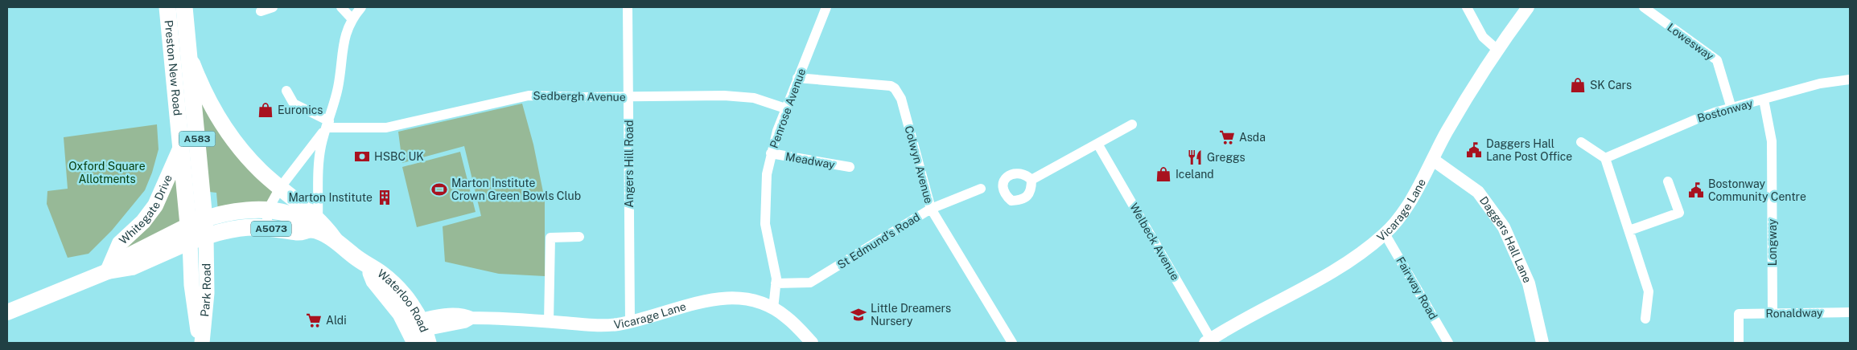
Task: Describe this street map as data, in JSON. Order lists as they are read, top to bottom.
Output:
{
  "streets": {
    "highway": [
      "Preston New Road",
      "A583",
      "A5073",
      "Waterloo Road"
    ],
    "main road": ["Whitegate Drive", "Park Road"],
    "street": [
      "Lowesway",
      "Sedbergh Avenue",
      "Penrose Avenue",
      "Bostonway",
      "Meadway",
      "Angers Hill Road",
      "Colwyn Avenue",
      "Vicarage Lane",
      "Daggers Hall Lane",
      "St Edmund's Road",
      "Welbeck Avenue",
      "Longway",
      "Fairway Road",
      "Ronaldway"
    ]
  },
  "crossings": [
    ["Lowesway", "Bostonway"],
    ["Preston New Road", "A583"],
    ["Preston New Road", "Whitegate Drive"],
    ["Preston New Road", "Park Road"],
    ["Preston New Road", "Waterloo Road"],
    ["Sedbergh Avenue", "Penrose Avenue"],
    ["Sedbergh Avenue", "Angers Hill Road"],
    ["Penrose Avenue", "Meadway"],
    ["Penrose Avenue", "Colwyn Avenue"],
    ["Penrose Avenue", "Vicarage Lane"],
    ["Penrose Avenue", "St Edmund's Road"],
    ["Bostonway", "Longway"],
    ["A583", "Park Road"],
    ["A583", "Waterloo Road"],
    ["Angers Hill Road", "Vicarage Lane"],
    ["Colwyn Avenue", "St Edmund's Road"],
    ["Whitegate Drive", "Park Road"],
    ["Whitegate Drive", "Waterloo Road"],
    ["Vicarage Lane", "Daggers Hall Lane"],
    ["Vicarage Lane", "Welbeck Avenue"],
    ["Vicarage Lane", "Fairway Road"],
    ["Vicarage Lane", "Waterloo Road"],
    ["Longway", "Ronaldway"],
    ["Park Road", "Waterloo Road"]
  ],
  "parks": ["Oxford Square Allotments"],
  "places": {
    "shop": ["SK Cars", "Euronics", "Iceland"],
    "supermarket": ["Asda", "Aldi"],
    "public building": ["Daggers Hall Lane Post Office", "Bostonway Community Centre"],
    "bank": ["HSBC UK"],
    "restaurant": ["Greggs"],
    "sports": ["Marton Institute Crown Green Bowls Club"],
    "building": ["Marton Institute"],
    "school or university": ["Little Dreamers Nursery"]
  }
}
